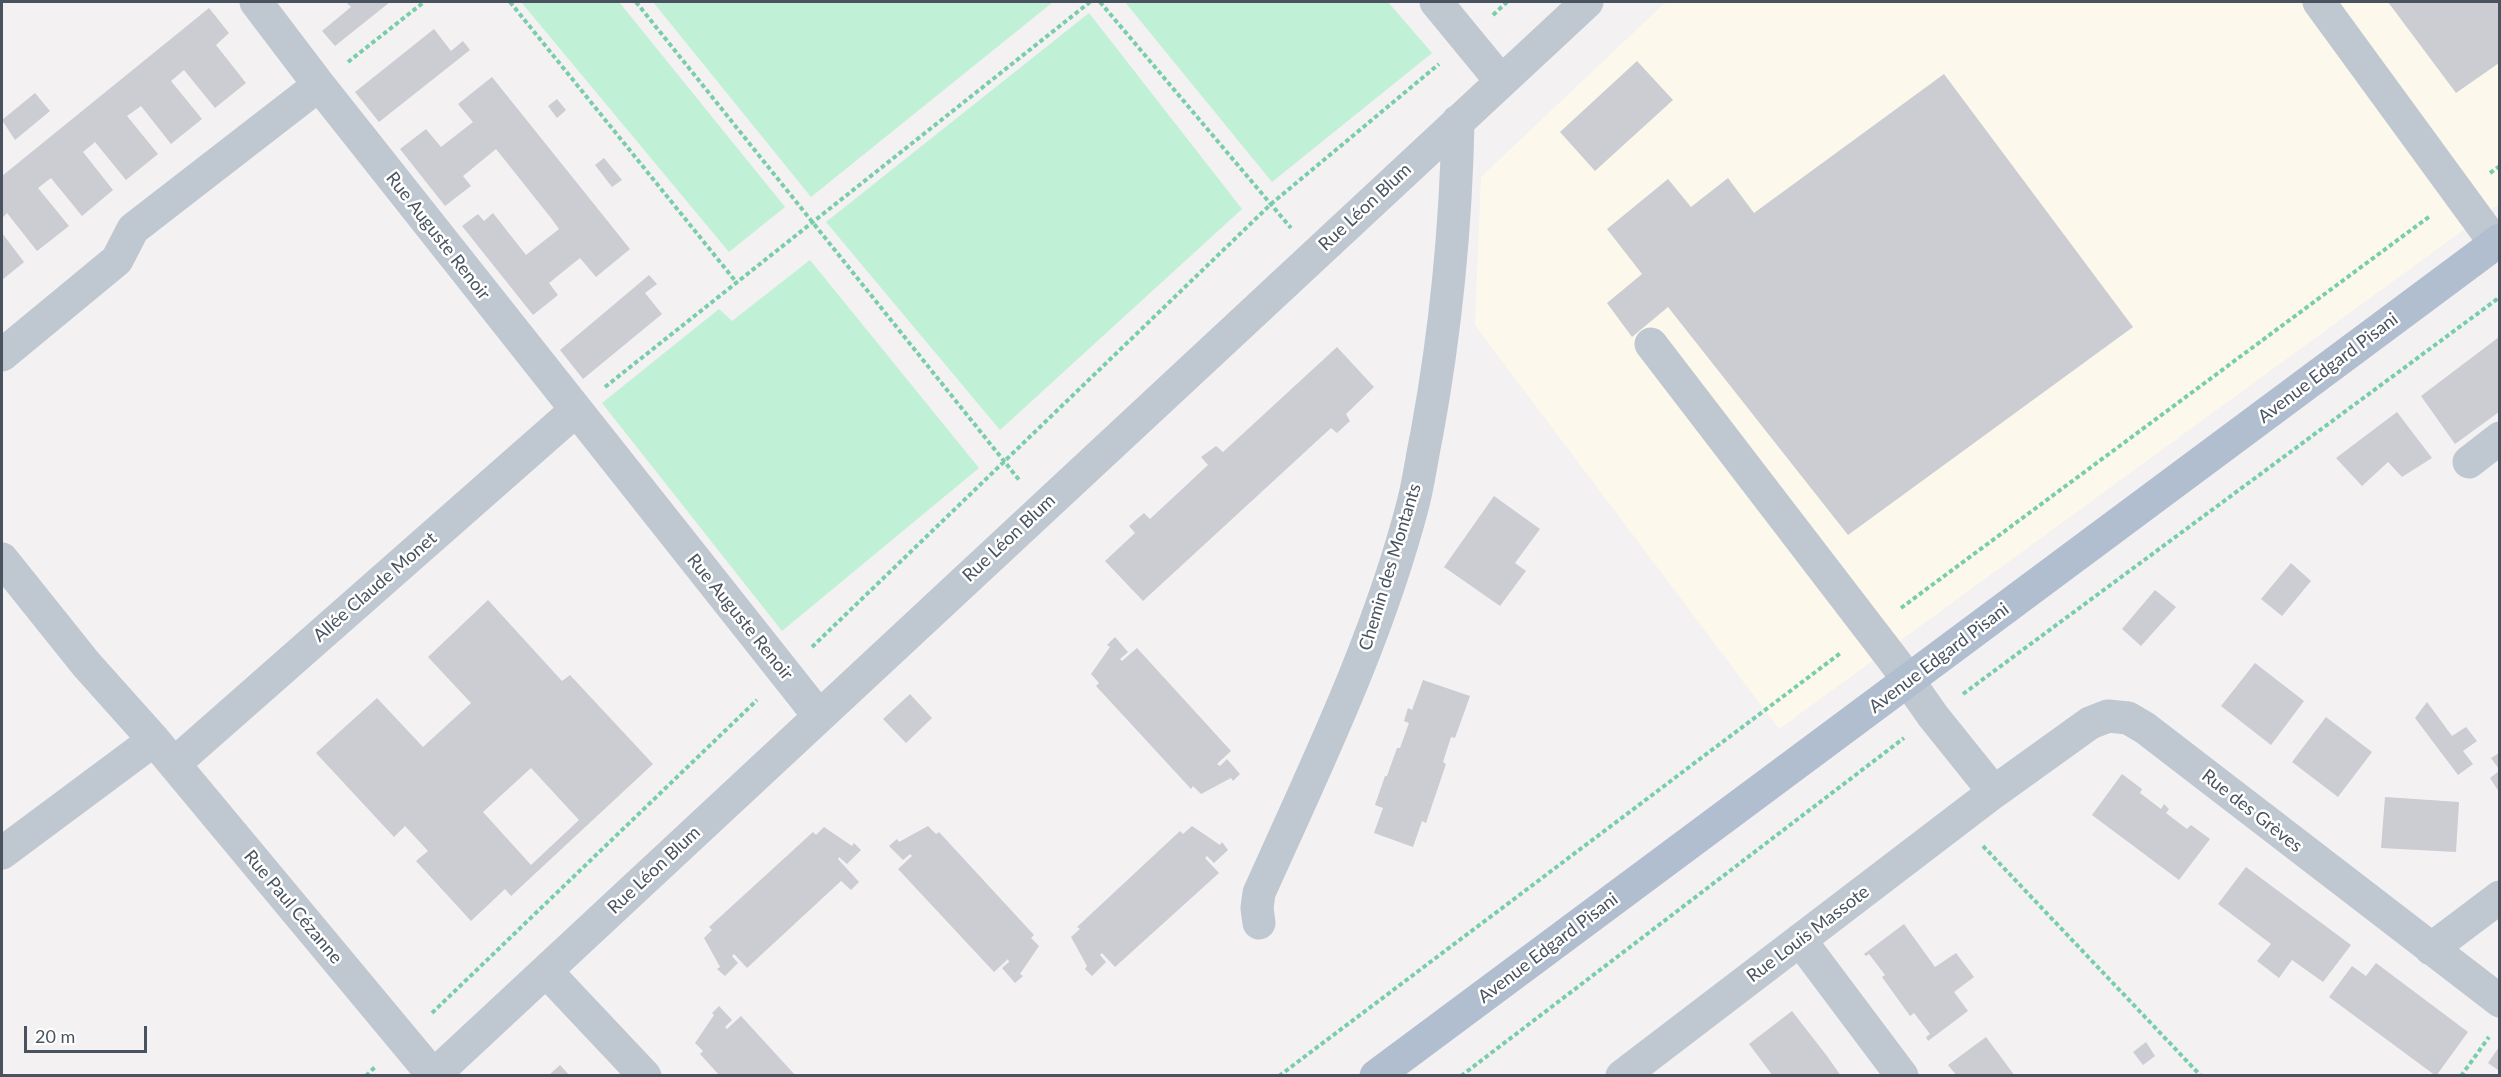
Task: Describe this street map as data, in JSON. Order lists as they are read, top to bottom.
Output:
{
  "streets": {
    "main road": ["Avenue Edgard Pisani"],
    "street": [
      "Rue Léon Blum",
      "Rue Auguste Renoir",
      "Chemin des Montants",
      "Allée Claude Monet",
      "Rue des Grèves",
      "Rue Paul Cézanne",
      "Rue Louis Massote"
    ]
  },
  "crossings": [
    ["Rue Léon Blum", "Rue Auguste Renoir"],
    ["Rue Léon Blum", "Chemin des Montants"],
    ["Rue Léon Blum", "Rue Paul Cézanne"],
    ["Rue Auguste Renoir", "Allée Claude Monet"],
    ["Allée Claude Monet", "Rue Paul Cézanne"],
    ["Rue des Grèves", "Rue Louis Massote"]
  ],
  "scale_bar": "20 m"
}
